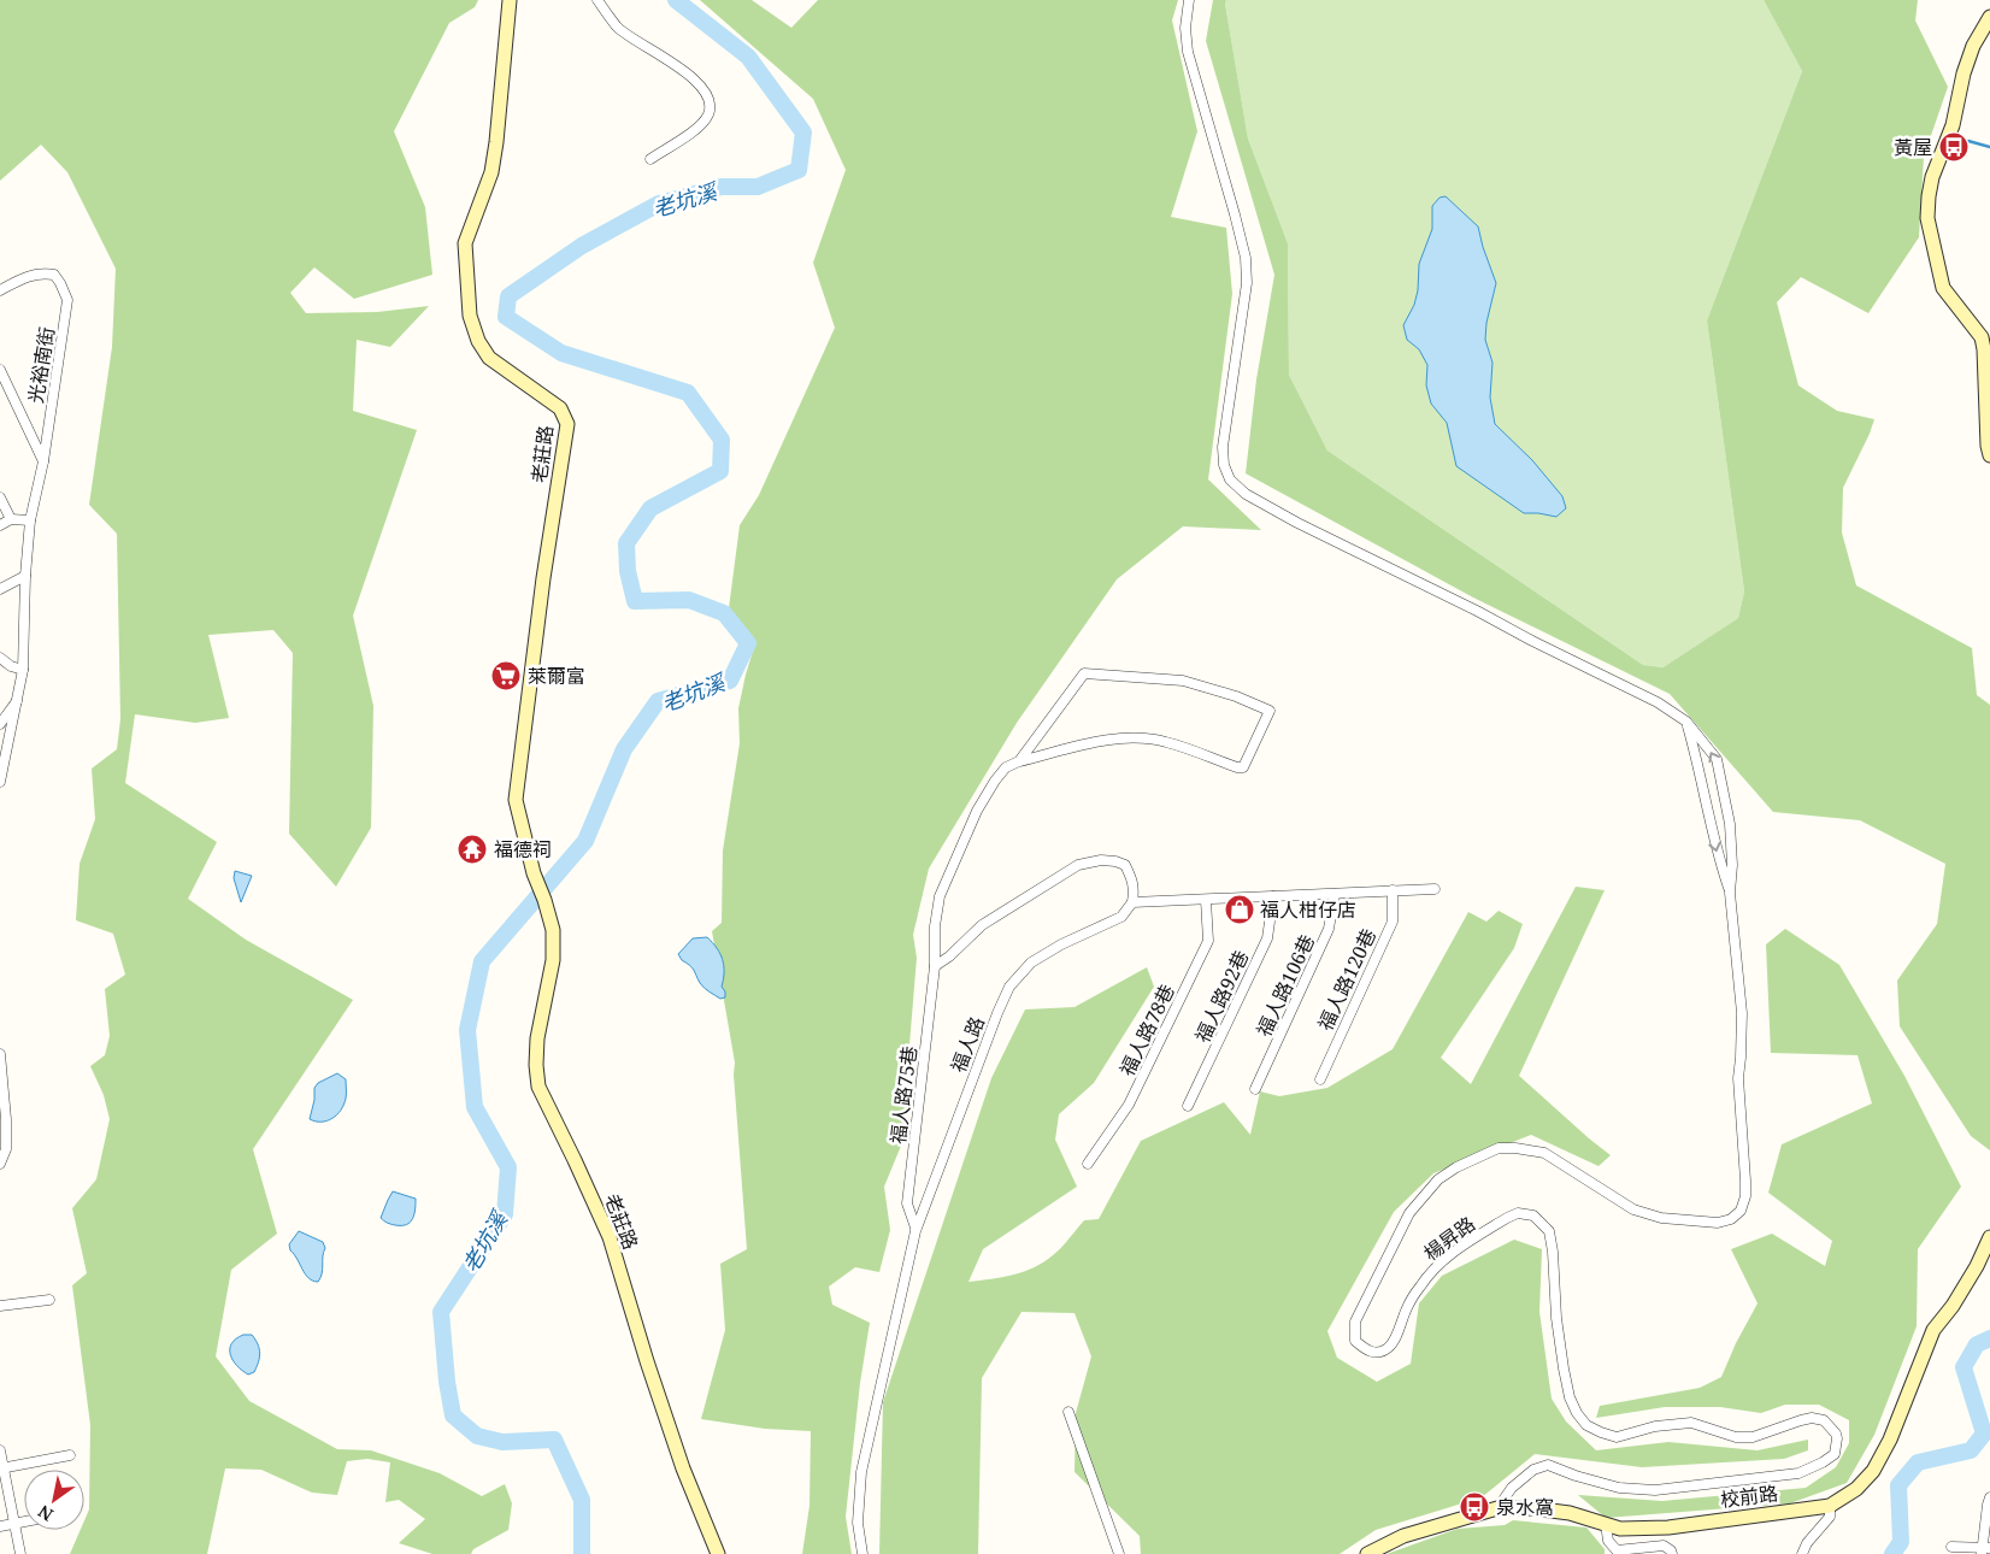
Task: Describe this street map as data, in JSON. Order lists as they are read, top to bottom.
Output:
{
  "streets": {
    "street": [
      "光裕南街",
      "老莊路",
      "福人路120巷",
      "福人路106巷",
      "福人路92巷",
      "福人路78巷",
      "福人路",
      "福人路75巷",
      "楊昇路",
      "校前路"
    ]
  },
  "crossings": [
    ["福人路", "福人路75巷"],
    ["楊昇路", "校前路"]
  ],
  "water": ["老坑溪"],
  "places": {
    "bus stop": ["黃屋", "泉水窩"],
    "supermarket": ["萊爾富"],
    "temple": ["福德祠"],
    "shop": ["福人柑仔店"]
  },
  "north": "bottom left"
}
